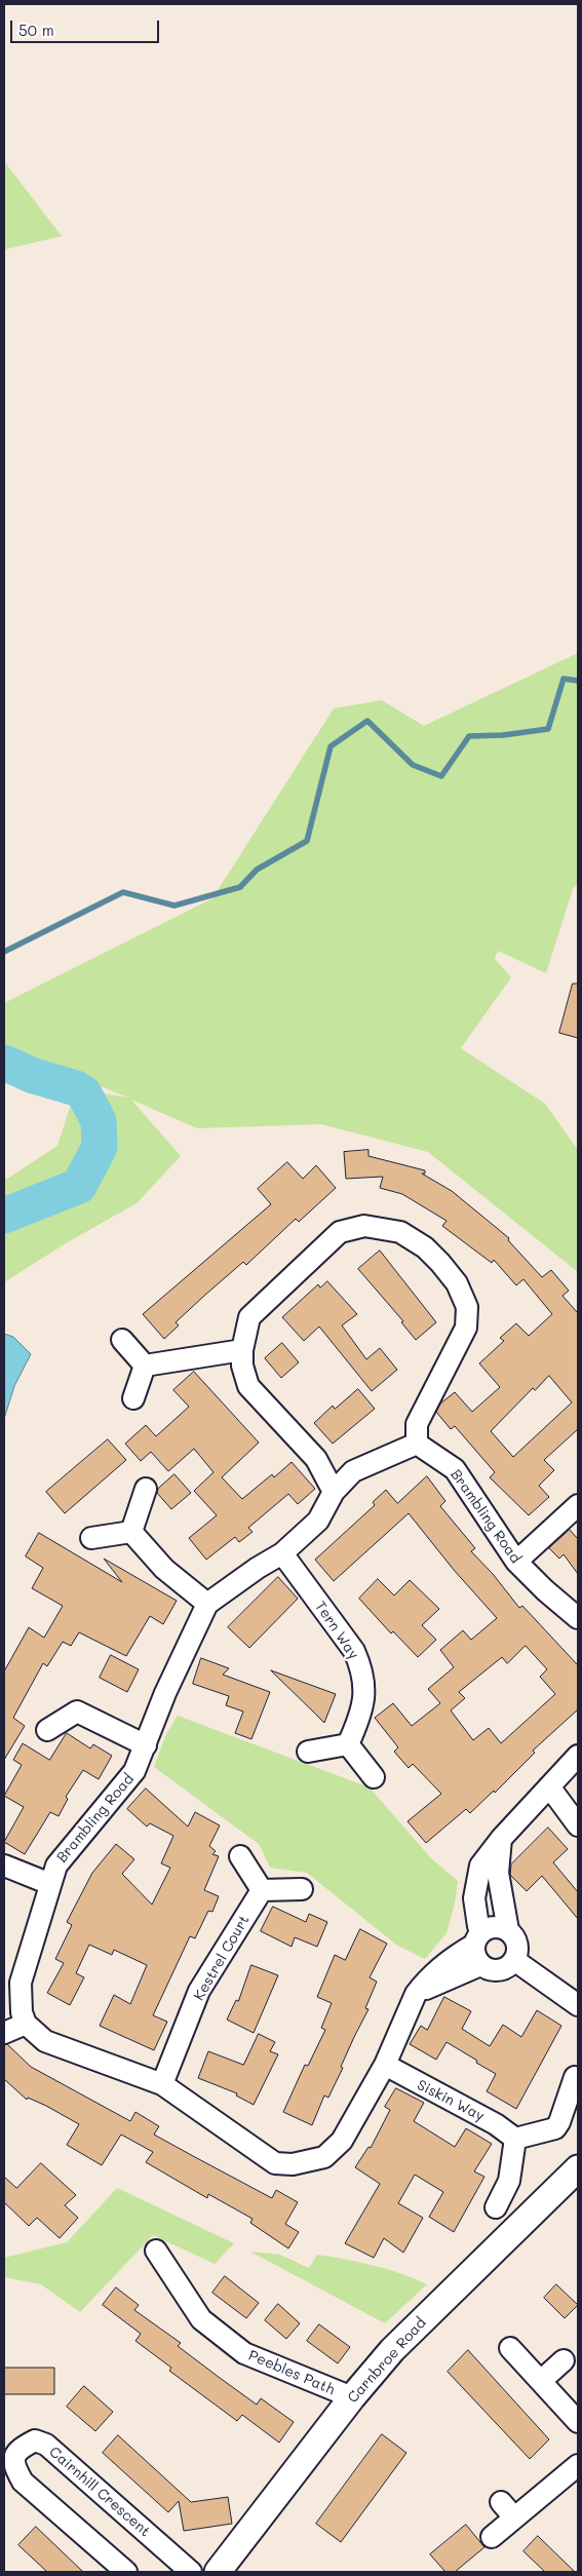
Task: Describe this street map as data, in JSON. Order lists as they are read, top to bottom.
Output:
{
  "streets": {
    "street": [
      "Brambling Road",
      "Tern Way",
      "Kestrel Court",
      "Siskin Way",
      "Carnbroe Road",
      "Peebles Path",
      "Cairnhill Crescent"
    ]
  },
  "crossings": [
    ["Brambling Road", "Tern Way"],
    ["Carnbroe Road", "Peebles Path"]
  ],
  "scale_bar": "50 m"
}
